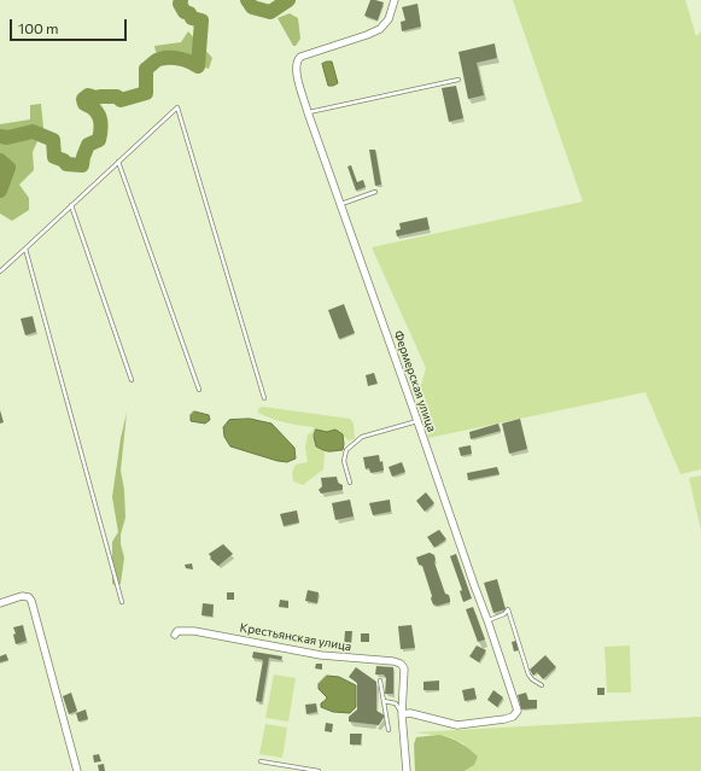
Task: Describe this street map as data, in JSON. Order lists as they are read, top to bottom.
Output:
{
  "streets": {
    "street": ["Фермерская улица", "Крестьянская улица"]
  },
  "crossings": [
    ["Фермерская улица", "Крестьянская улица"]
  ],
  "scale_bar": "100 m"
}
